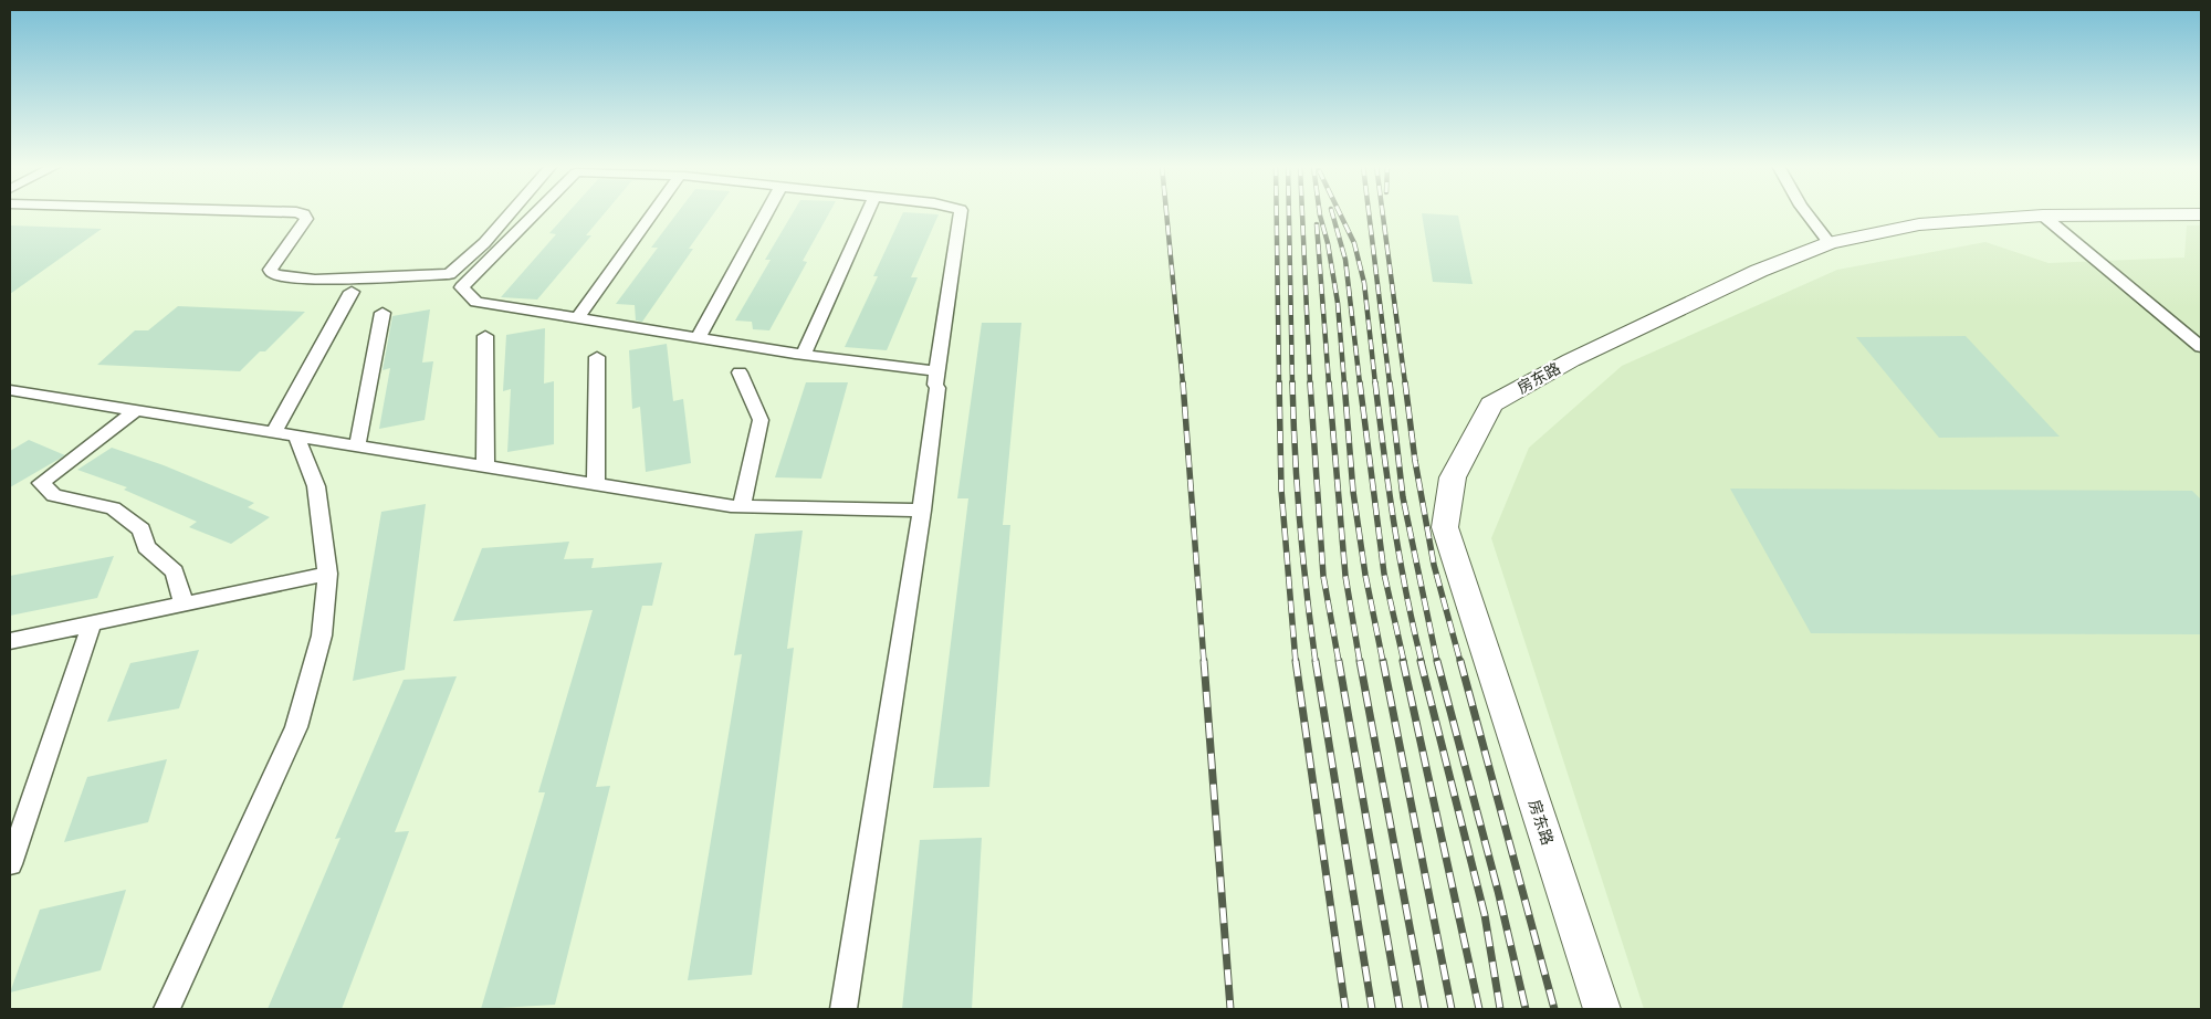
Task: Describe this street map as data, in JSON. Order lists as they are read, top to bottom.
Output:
{
  "streets": {
    "main road": ["房东路"]
  }
}
